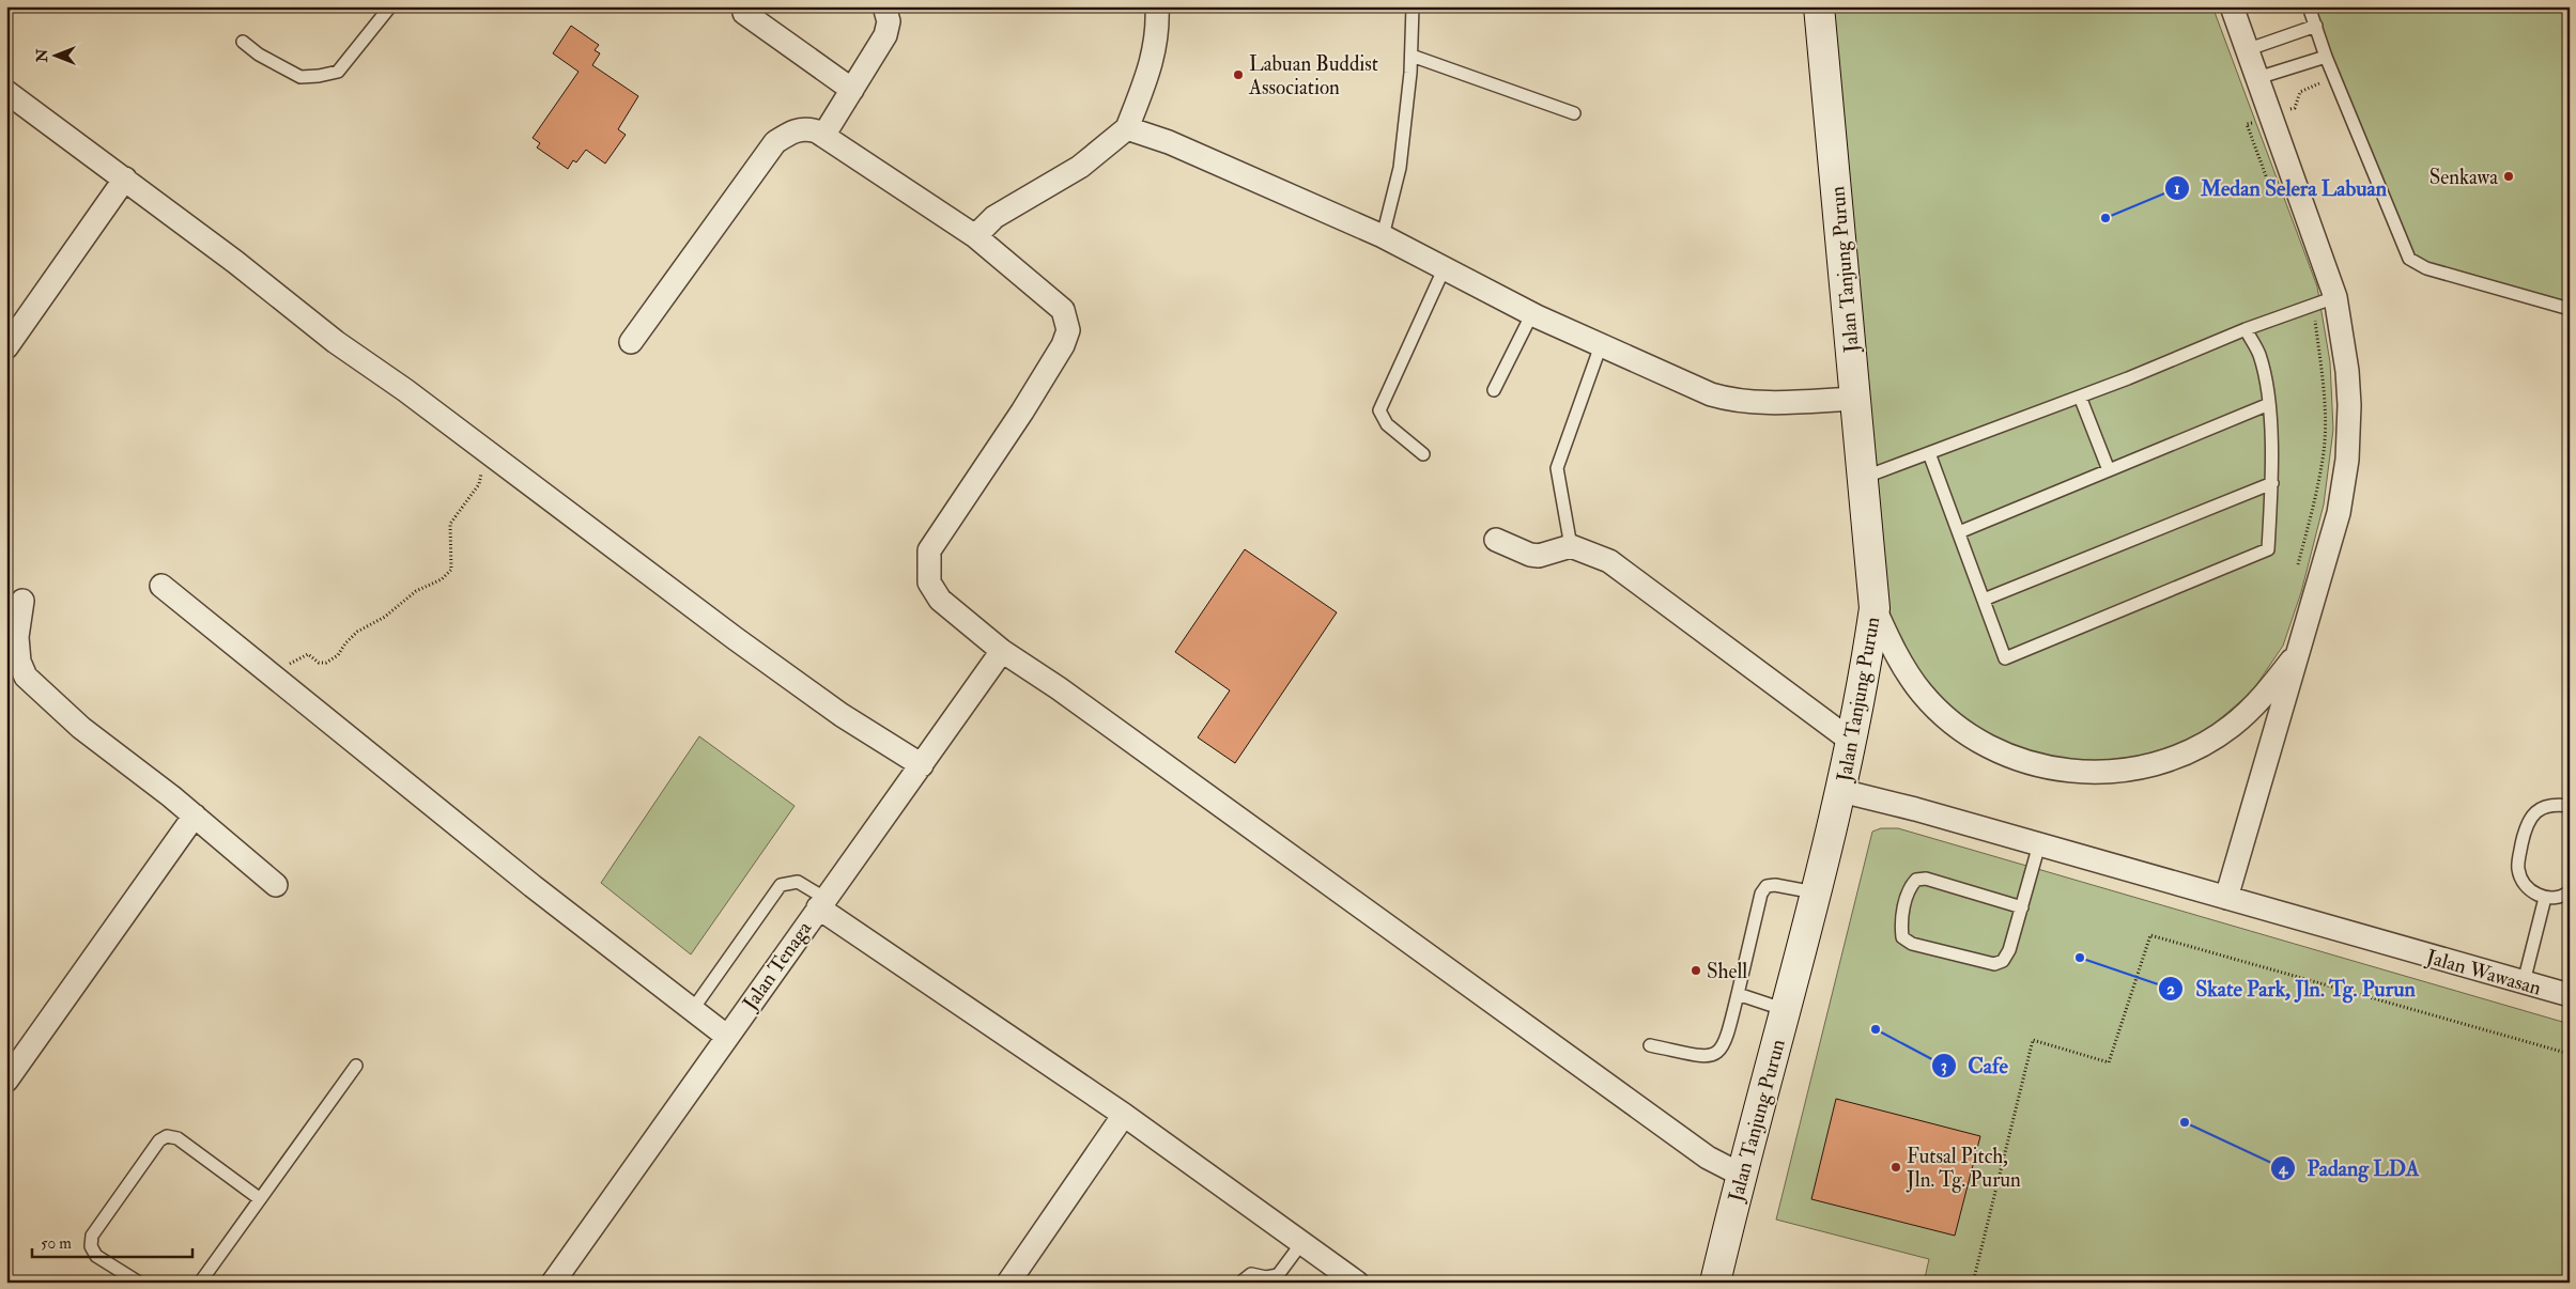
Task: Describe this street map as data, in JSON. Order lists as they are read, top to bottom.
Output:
{
  "streets": {
    "street": ["Jalan Tanjung Purun", "Jalan Tenaga", "Jalan Wawasan"]
  },
  "crossings": [
    ["Jalan Tanjung Purun", "Jalan Wawasan"]
  ],
  "places": [
    "Labuan Buddist Association",
    "Senkawa",
    "Medan Selera Labuan",
    "Skate Park, Jln. Tg. Purun",
    "Shell",
    "Cafe",
    "Padang LDA",
    "Futsal Pitch, Jln. Tg. Purun"
  ],
  "scale_bar": "50 m",
  "north": "left"
}
